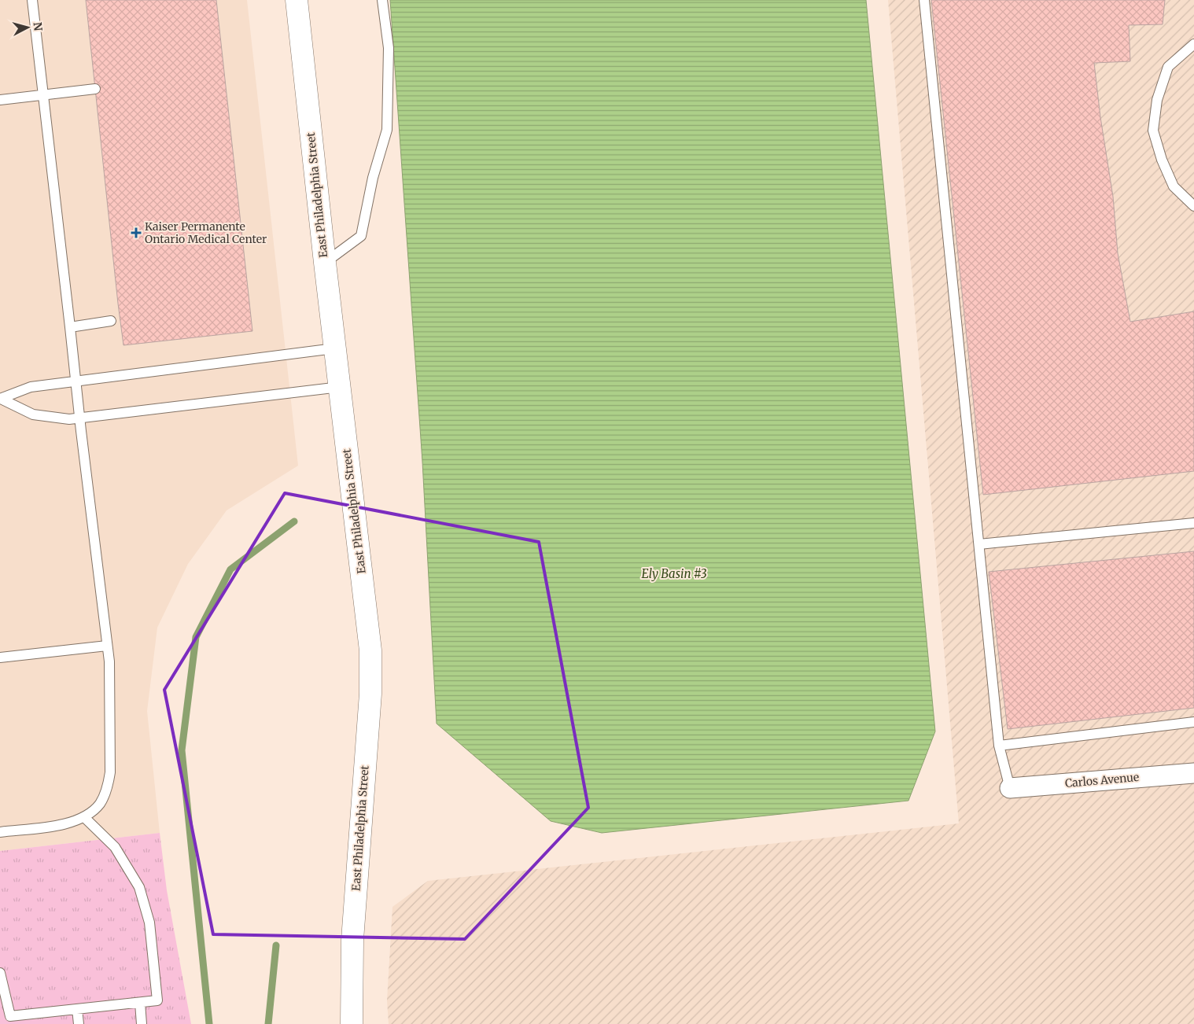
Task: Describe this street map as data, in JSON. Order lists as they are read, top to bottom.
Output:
{
  "streets": {
    "street": ["East Philadelphia Street", "Carlos Avenue"]
  },
  "water": ["Ely Basin #3"],
  "places": {
    "health": ["Kaiser Permanente Ontario Medical Center"]
  },
  "north": "right"
}
